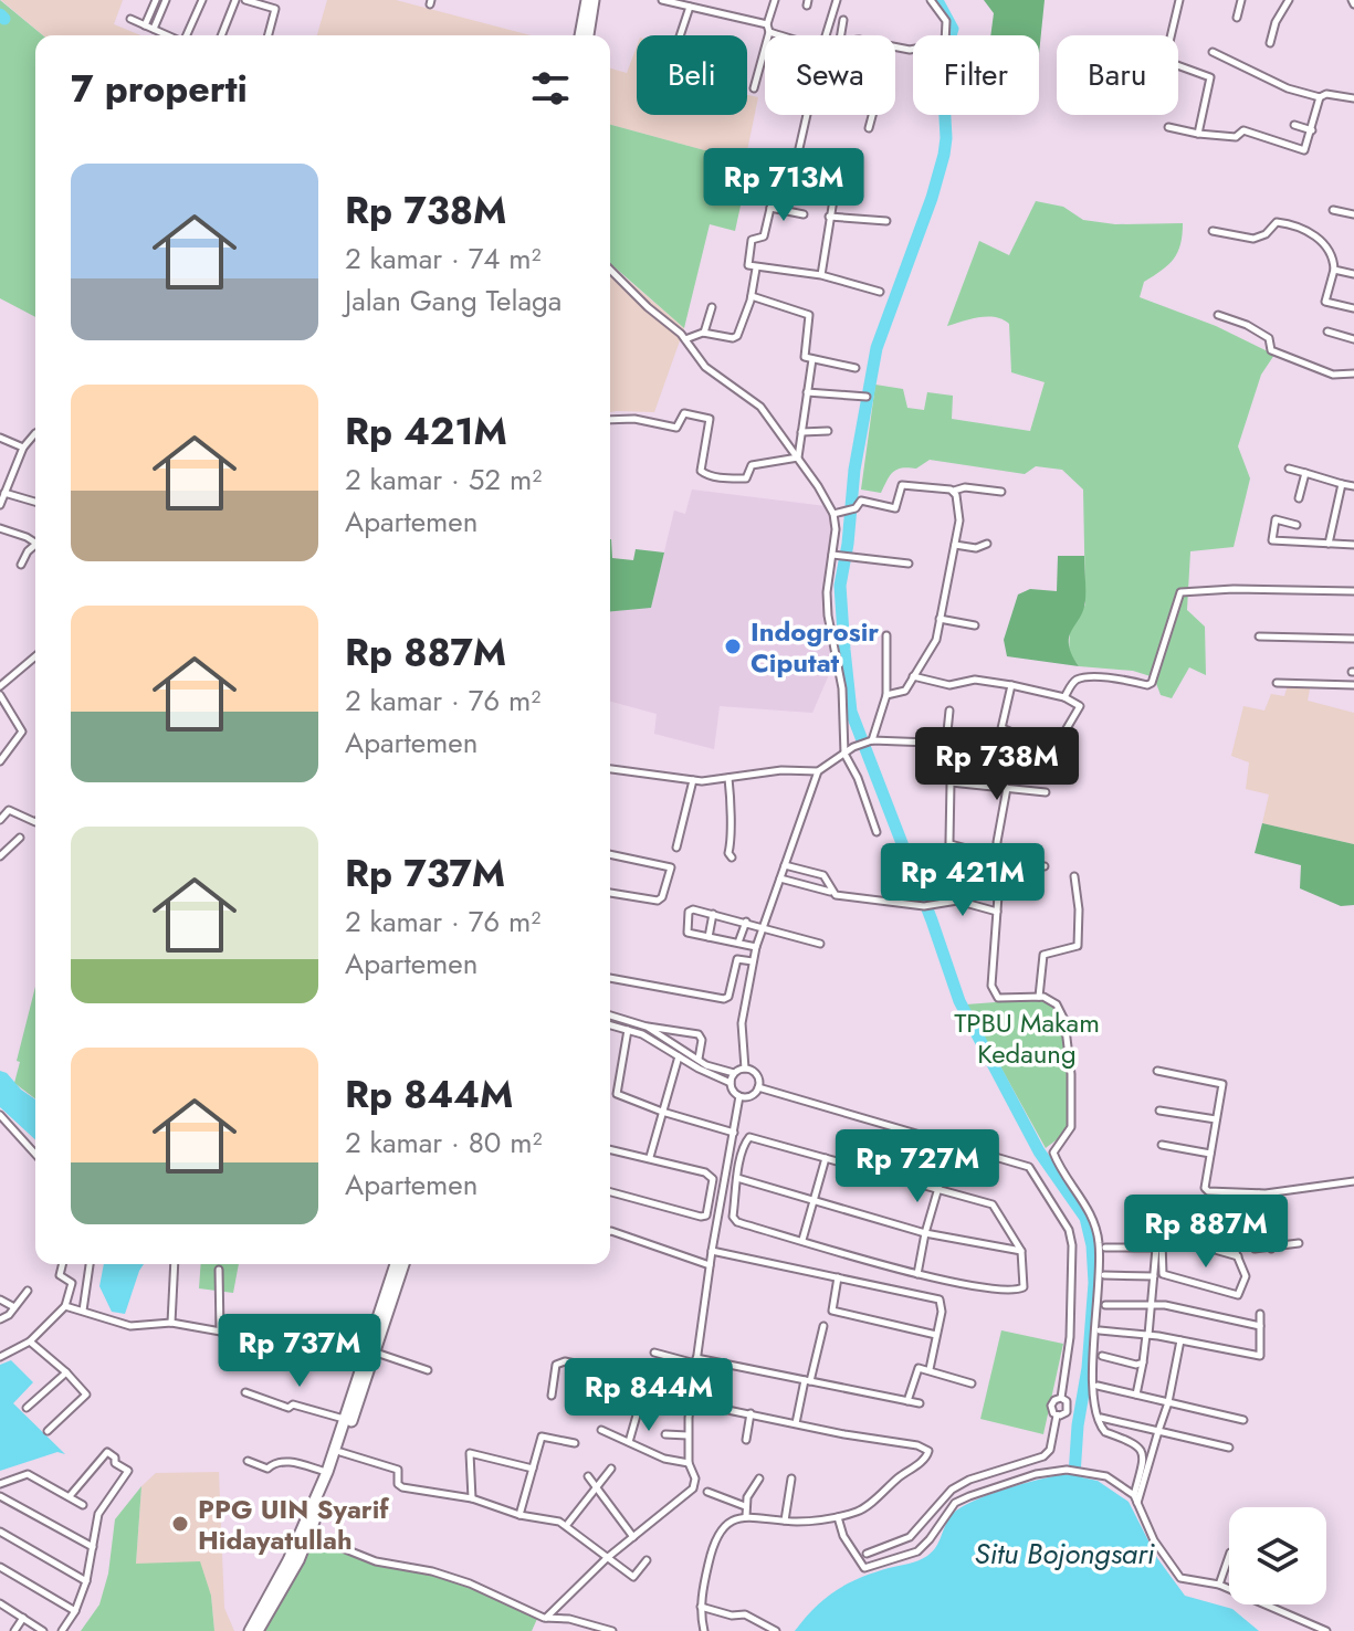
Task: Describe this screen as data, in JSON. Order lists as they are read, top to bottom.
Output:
{
  "water": ["Situ Bojongsari"],
  "parks": ["TPBU Makam Kedaung"],
  "places": ["Indogrosir Ciputat", "PPG UIN Syarif Hidayatullah"],
  "page": {
    "chip": [
      "Beli",
      "Sewa",
      "Filter",
      "Baru"
    ],
    "heading": "7 properti",
    "list": [
      {
        "name": "Rp 738M",
        "note": "2 kamar · 74 m² · Jalan Gang Telaga"
      },
      {
        "name": "Rp 421M",
        "note": "2 kamar · 52 m² · Apartemen"
      },
      {
        "name": "Rp 887M",
        "note": "2 kamar · 76 m² · Apartemen"
      },
      {
        "name": "Rp 737M",
        "note": "2 kamar · 76 m² · Apartemen"
      },
      {
        "name": "Rp 844M",
        "note": "2 kamar · 80 m² · Apartemen"
      }
    ],
    "price": [
      "Rp 713M",
      "Rp 738M",
      "Rp 421M",
      "Rp 727M",
      "Rp 887M",
      "Rp 737M",
      "Rp 844M"
    ]
  }
}
